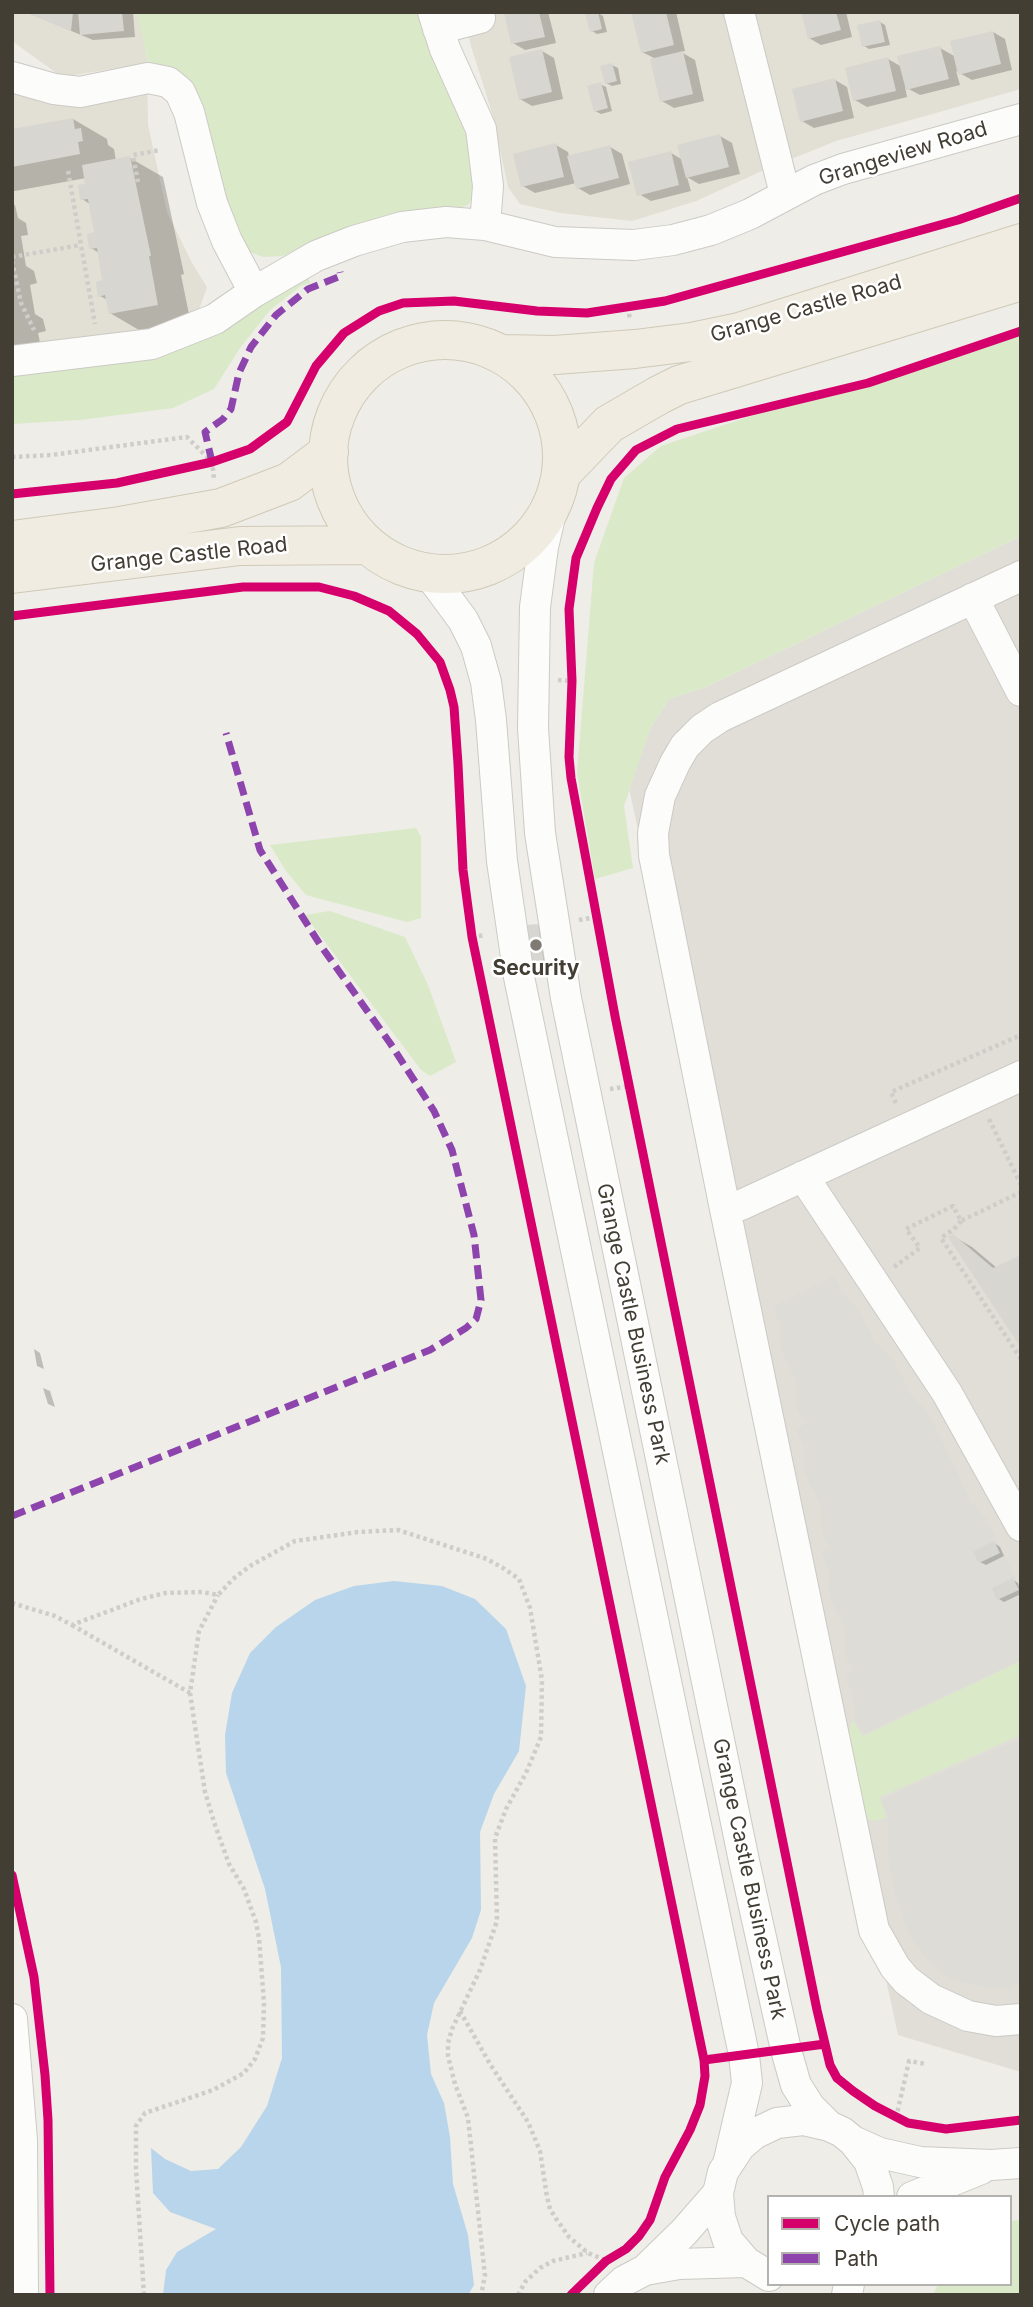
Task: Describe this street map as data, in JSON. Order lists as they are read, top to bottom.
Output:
{
  "streets": {
    "main road": ["Grange Castle Road"],
    "street": ["Grangeview Road", "Grange Castle Business Park"]
  },
  "crossings": [
    ["Grange Castle Road", "Grange Castle Business Park"]
  ],
  "places": ["Security"],
  "legend": ["Cycle path", "Path"]
}
